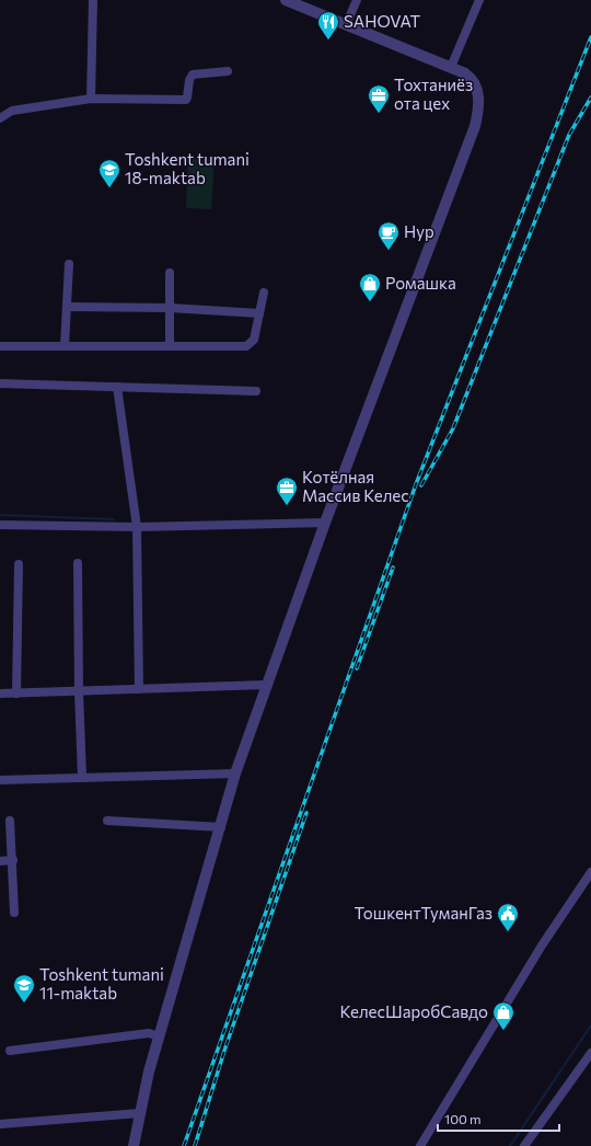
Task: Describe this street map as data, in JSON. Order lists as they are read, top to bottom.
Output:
{
  "places": {
    "restaurant": ["SAHOVAT"],
    "office": ["Тохтаниёз ота цех", "Котёлная Массив Келес"],
    "school or university": ["Toshkent tumani 18-maktab", "Toshkent tumani 11-maktab"],
    "cafe": ["Нур"],
    "shop": ["Ромашка", "КелесШаробСавдо"],
    "public building": ["ТошкентТуманГаз"]
  },
  "scale_bar": "100 m"
}
